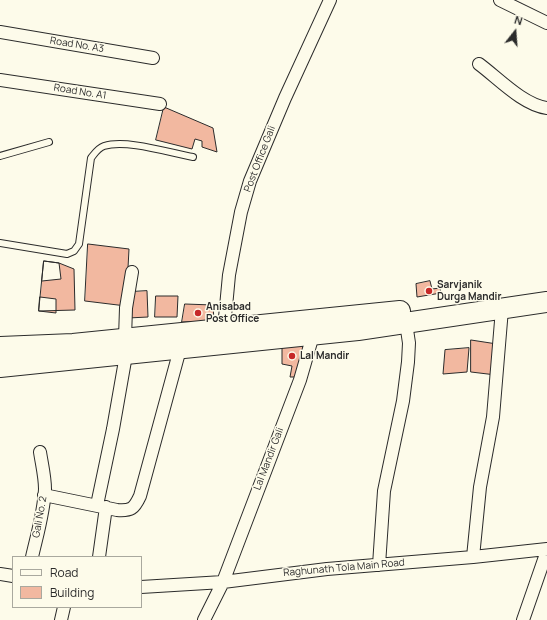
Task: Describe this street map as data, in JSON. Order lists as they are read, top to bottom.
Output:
{
  "streets": {
    "street": [
      "Road No. A3",
      "Road No. A1",
      "Post Office Gali",
      "Lal Mandir Gali",
      "Gali No. 2",
      "Raghunath Tola Main Road"
    ]
  },
  "crossings": [
    ["Lal Mandir Gali", "Raghunath Tola Main Road"]
  ],
  "places": ["Sarvjanik Durga Mandir", "Anisabad Post Office", "Lal Mandir"],
  "legend": ["Road", "Building"],
  "north": "top"
}
